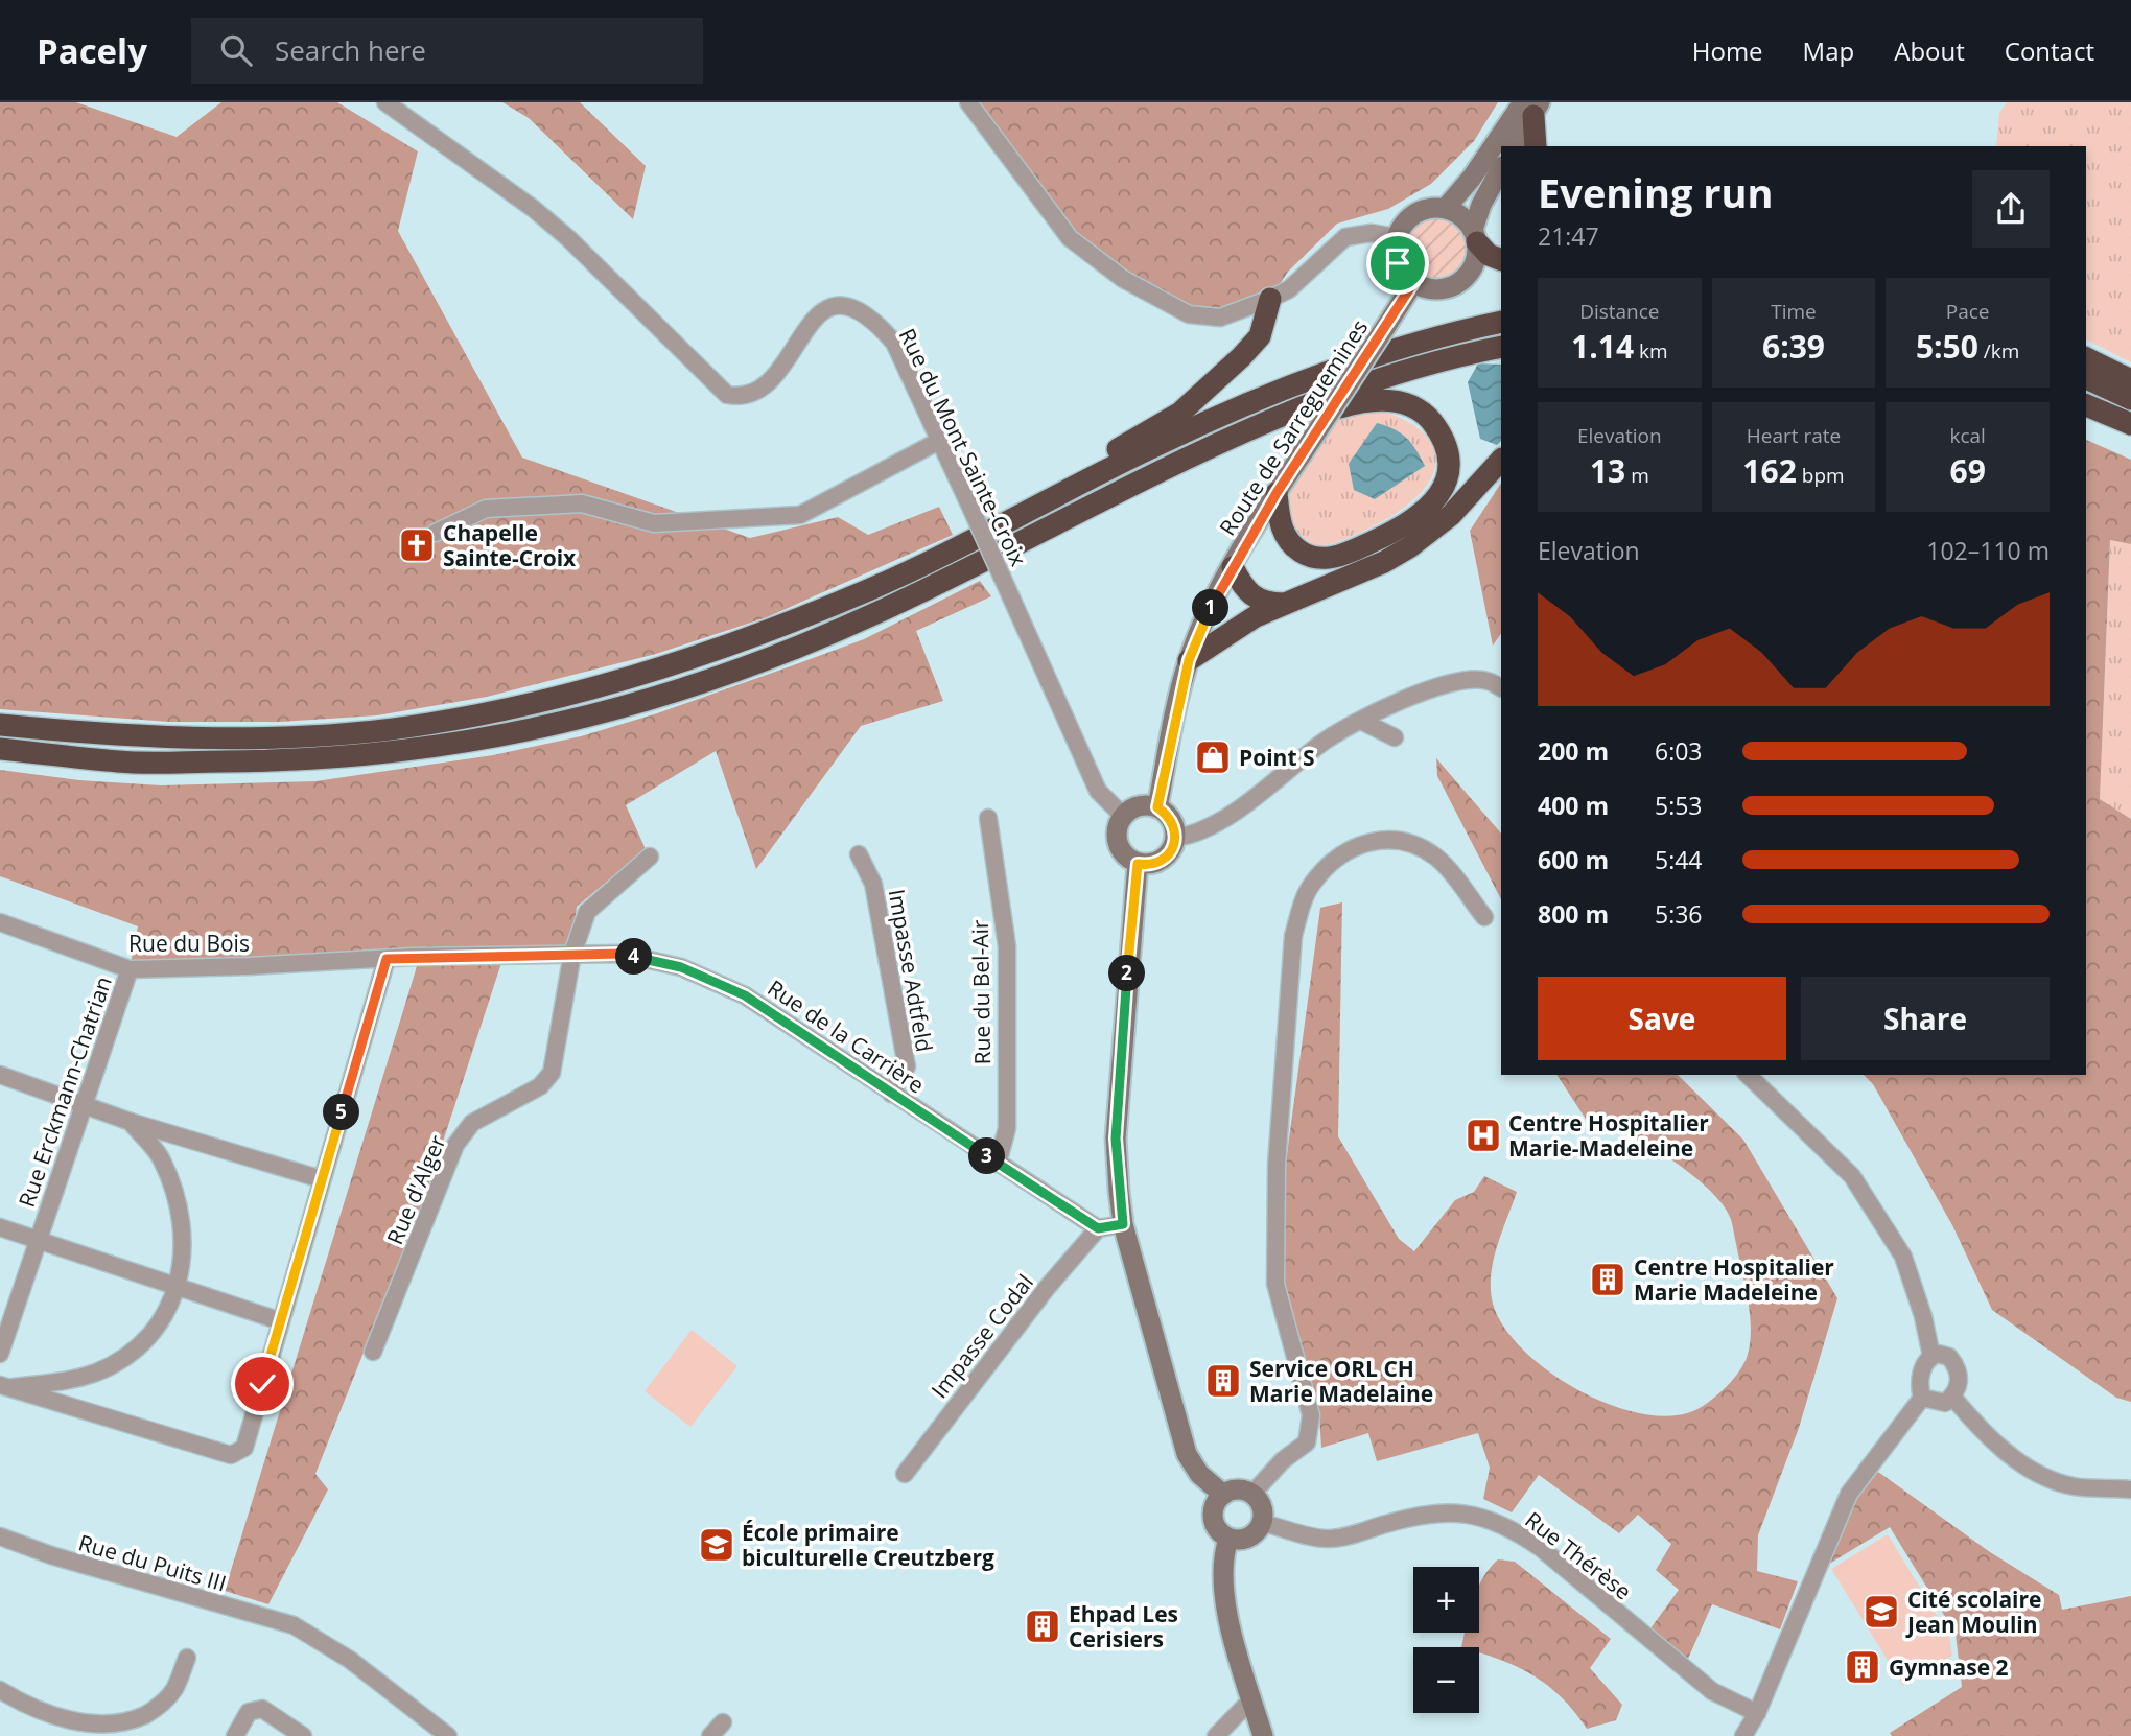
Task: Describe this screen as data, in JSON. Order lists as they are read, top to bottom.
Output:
{
  "streets": {
    "main road": ["Route de Sarreguemines"],
    "street": [
      "Rue du Mont Sainte-Croix",
      "Rue du Bois",
      "Impasse Adtfeld",
      "Rue du Bel-Air",
      "Rue de la Carrière",
      "Rue Erckmann-Chatrian",
      "Rue d'Alger",
      "Impasse Codal",
      "Rue Thérèse",
      "Rue du Puits III"
    ]
  },
  "crossings": [
    ["Route de Sarreguemines", "Rue du Mont Sainte-Croix"],
    ["Rue du Bois", "Rue de la Carrière"],
    ["Rue du Bois", "Rue Erckmann-Chatrian"],
    ["Impasse Adtfeld", "Rue de la Carrière"],
    ["Rue du Bel-Air", "Rue de la Carrière"],
    ["Rue de la Carrière", "Rue d'Alger"],
    ["Rue de la Carrière", "Impasse Codal"]
  ],
  "places": {
    "church": ["Chapelle Sainte-Croix"],
    "shop": ["Point S"],
    "hospital": ["Centre Hospitalier Marie-Madeleine"],
    "building": [
      "Centre Hospitalier Marie Madeleine",
      "Service ORL CH Marie Madelaine",
      "Ehpad Les Cerisiers",
      "Gymnase 2"
    ],
    "school or university": ["École primaire biculturelle Creutzberg", "Cité scolaire Jean Moulin"]
  },
  "page": {
    "header": "Pacely",
    "search": "Search here",
    "nav": [
      "Home",
      "Map",
      "About",
      "Contact"
    ],
    "heading": ["Evening run", "21:47"],
    "stats": [
      ["Distance", "1.14 km"],
      ["Time", "6:39"],
      ["Pace", "5:50 /km"],
      ["Elevation", "13 m"],
      ["Heart rate", "162 bpm"],
      ["kcal", "69"]
    ],
    "chart": ["Elevation", "102–110 m"],
    "pins": [
      "1",
      "4",
      "2",
      "5",
      "3"
    ],
    "list": [
      {
        "name": "200 m",
        "note": "6:03"
      },
      {
        "name": "400 m",
        "note": "5:53"
      },
      {
        "name": "600 m",
        "note": "5:44"
      },
      {
        "name": "800 m",
        "note": "5:36"
      }
    ],
    "buttons": ["Save", "Share"],
    "map_buttons": ["+", "−"]
  }
}
